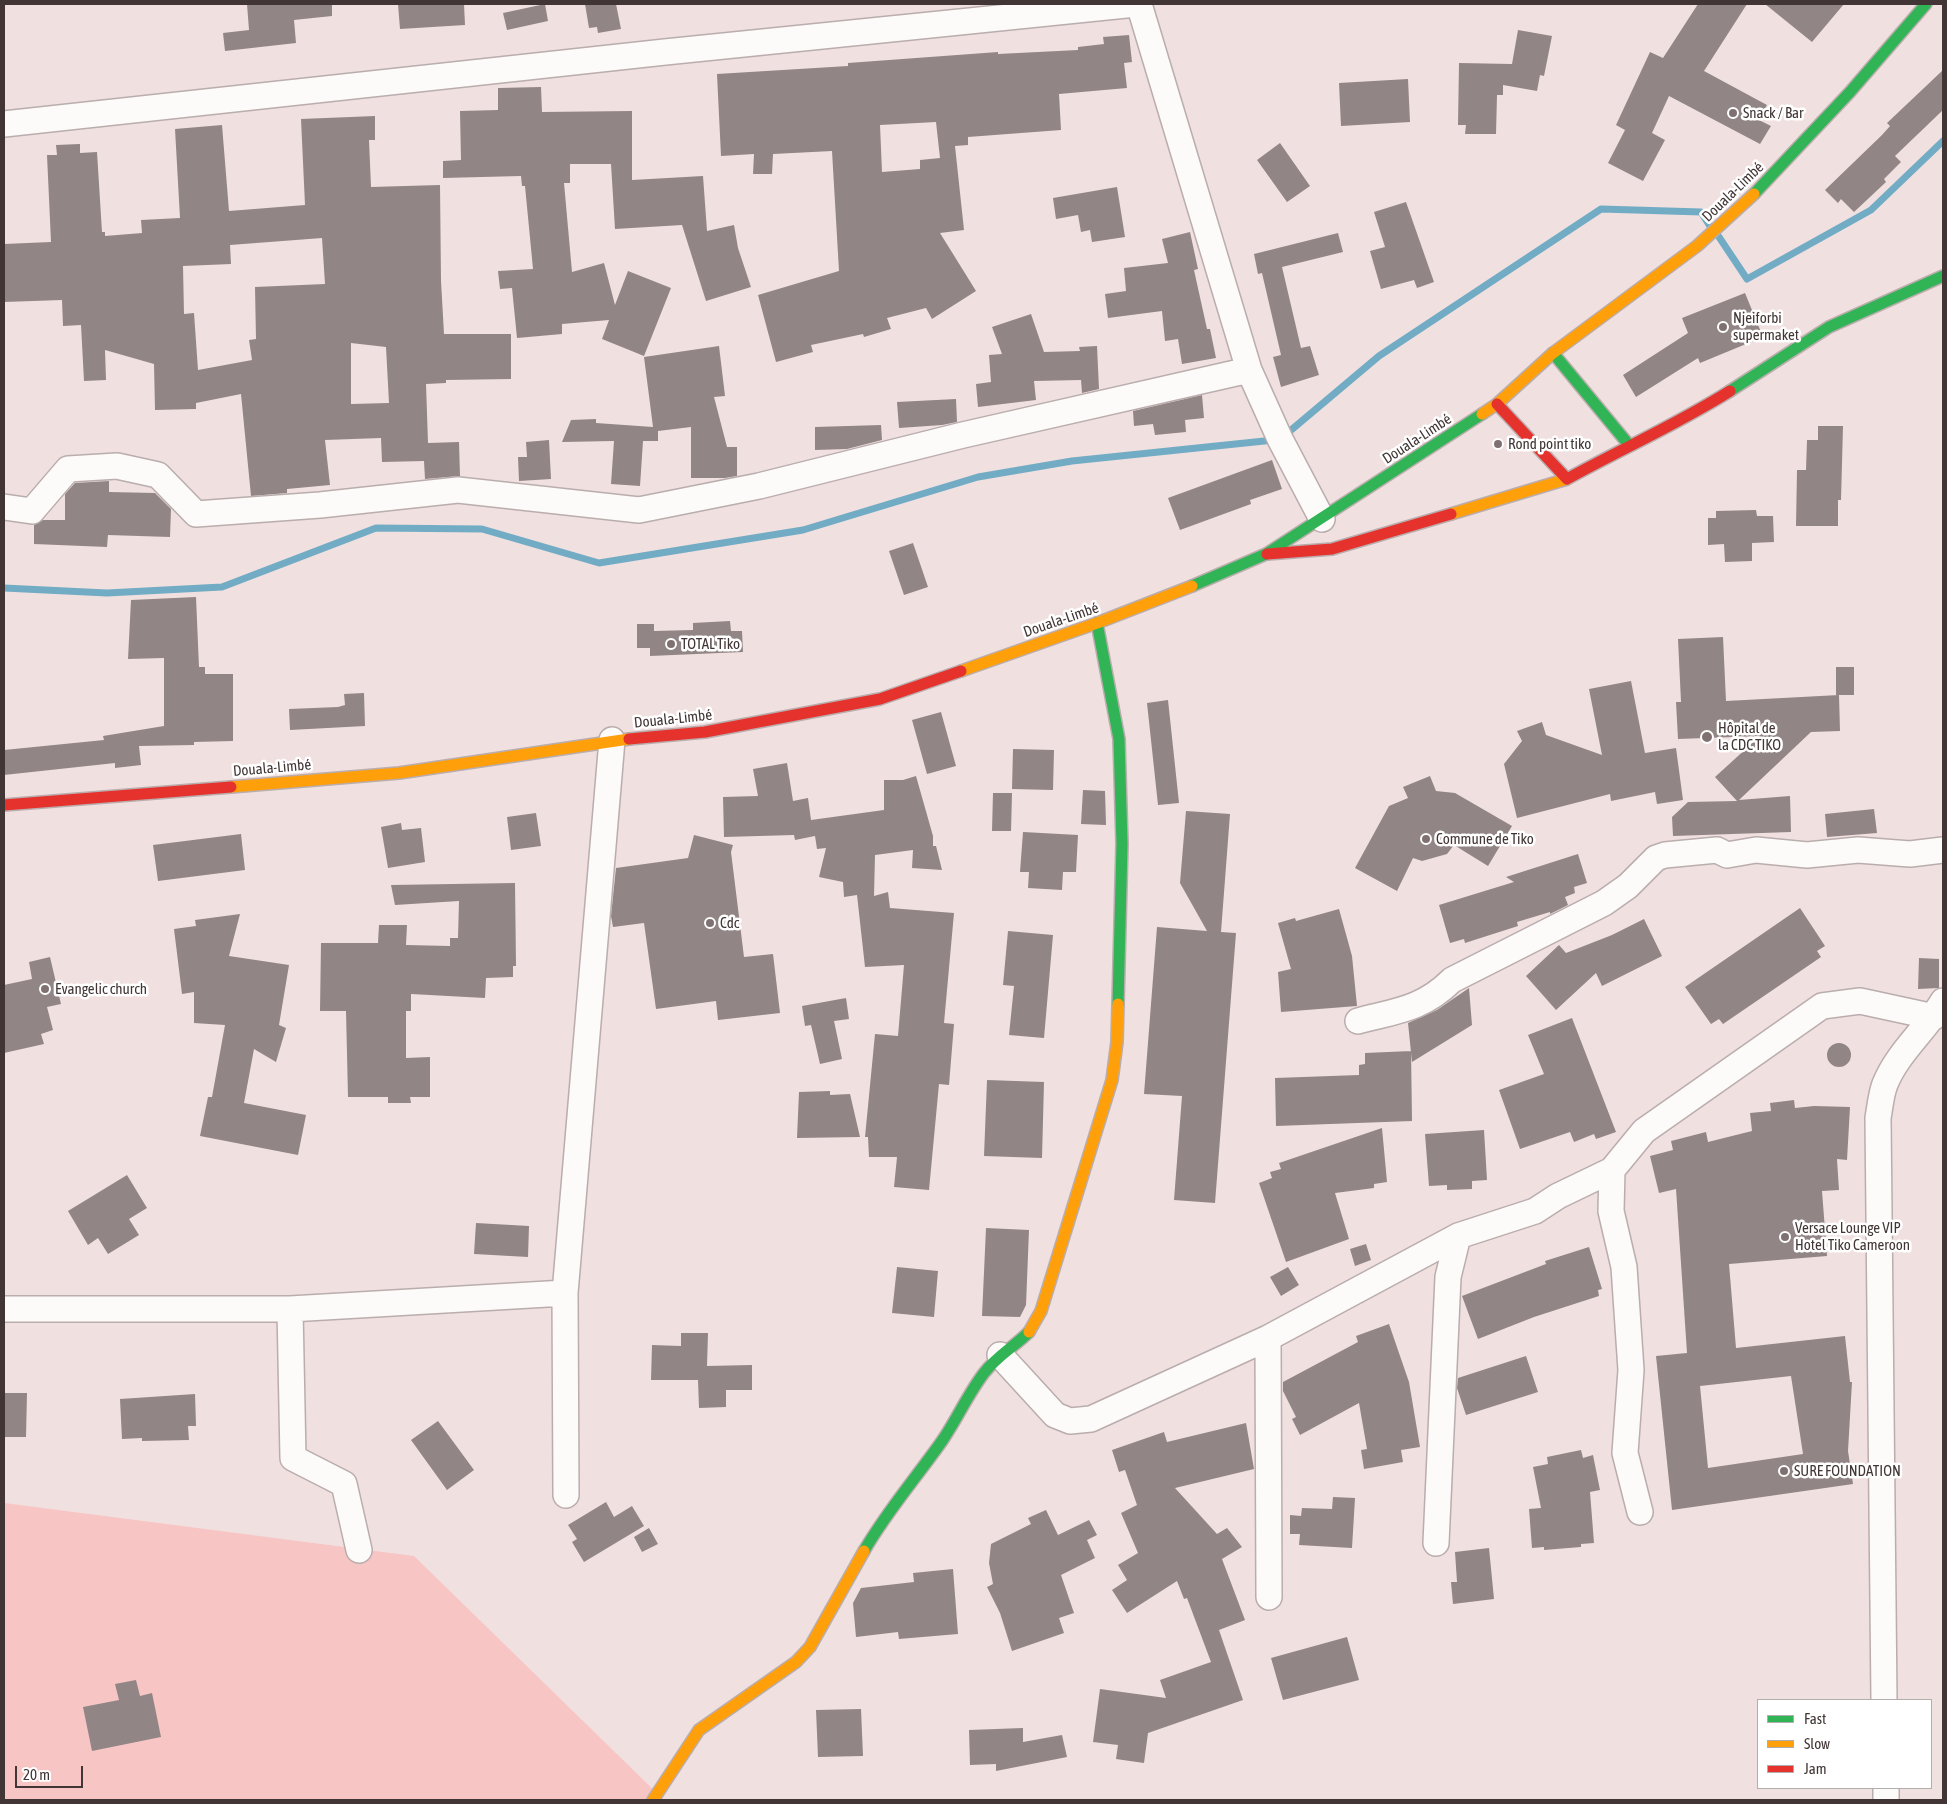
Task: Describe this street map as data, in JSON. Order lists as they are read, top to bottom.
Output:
{
  "streets": {
    "main road": ["Douala-Limbé"]
  },
  "places": [
    "Snack / Bar",
    "Njeiforbi supermaket",
    "Rond point tiko",
    "TOTAL Tiko",
    "Hôpital de la CDC TIKO",
    "Commune de Tiko",
    "Cdc",
    "Evangelic church",
    "Versace Lounge VIP Hotel Tiko Cameroon",
    "SURE FOUNDATION"
  ],
  "legend": ["Fast", "Slow", "Jam"],
  "scale_bar": "20 m"
}
